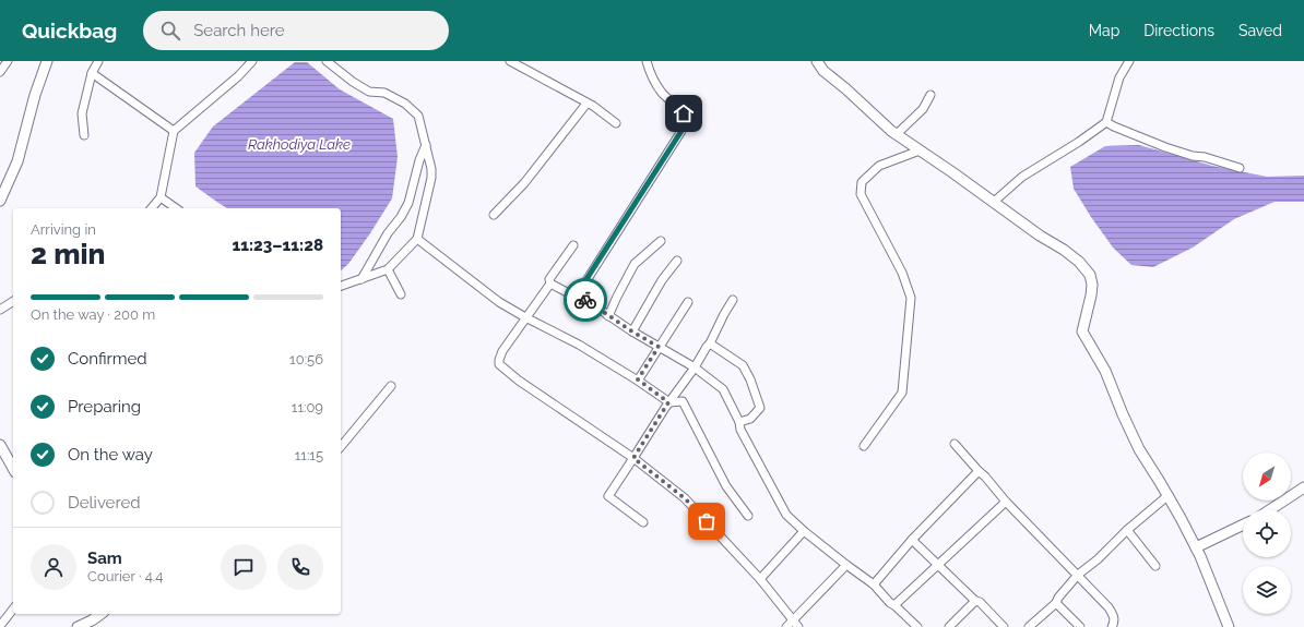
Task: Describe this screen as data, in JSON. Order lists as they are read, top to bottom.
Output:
{
  "water": ["Rakhodiya Lake"],
  "north": "bottom left",
  "page": {
    "header": "Quickbag",
    "search": "Search here",
    "nav": ["Map", "Directions", "Saved"],
    "heading": ["2 min", "Arriving in", "11:23–11:28"],
    "panel": ["Sam", "Courier · 4.4"],
    "bar": "On the way · 200 m",
    "list": [
      ["Confirmed", "10:56"],
      ["Preparing", "11:09"],
      ["On the way", "11:15"],
      "Delivered"
    ]
  }
}
